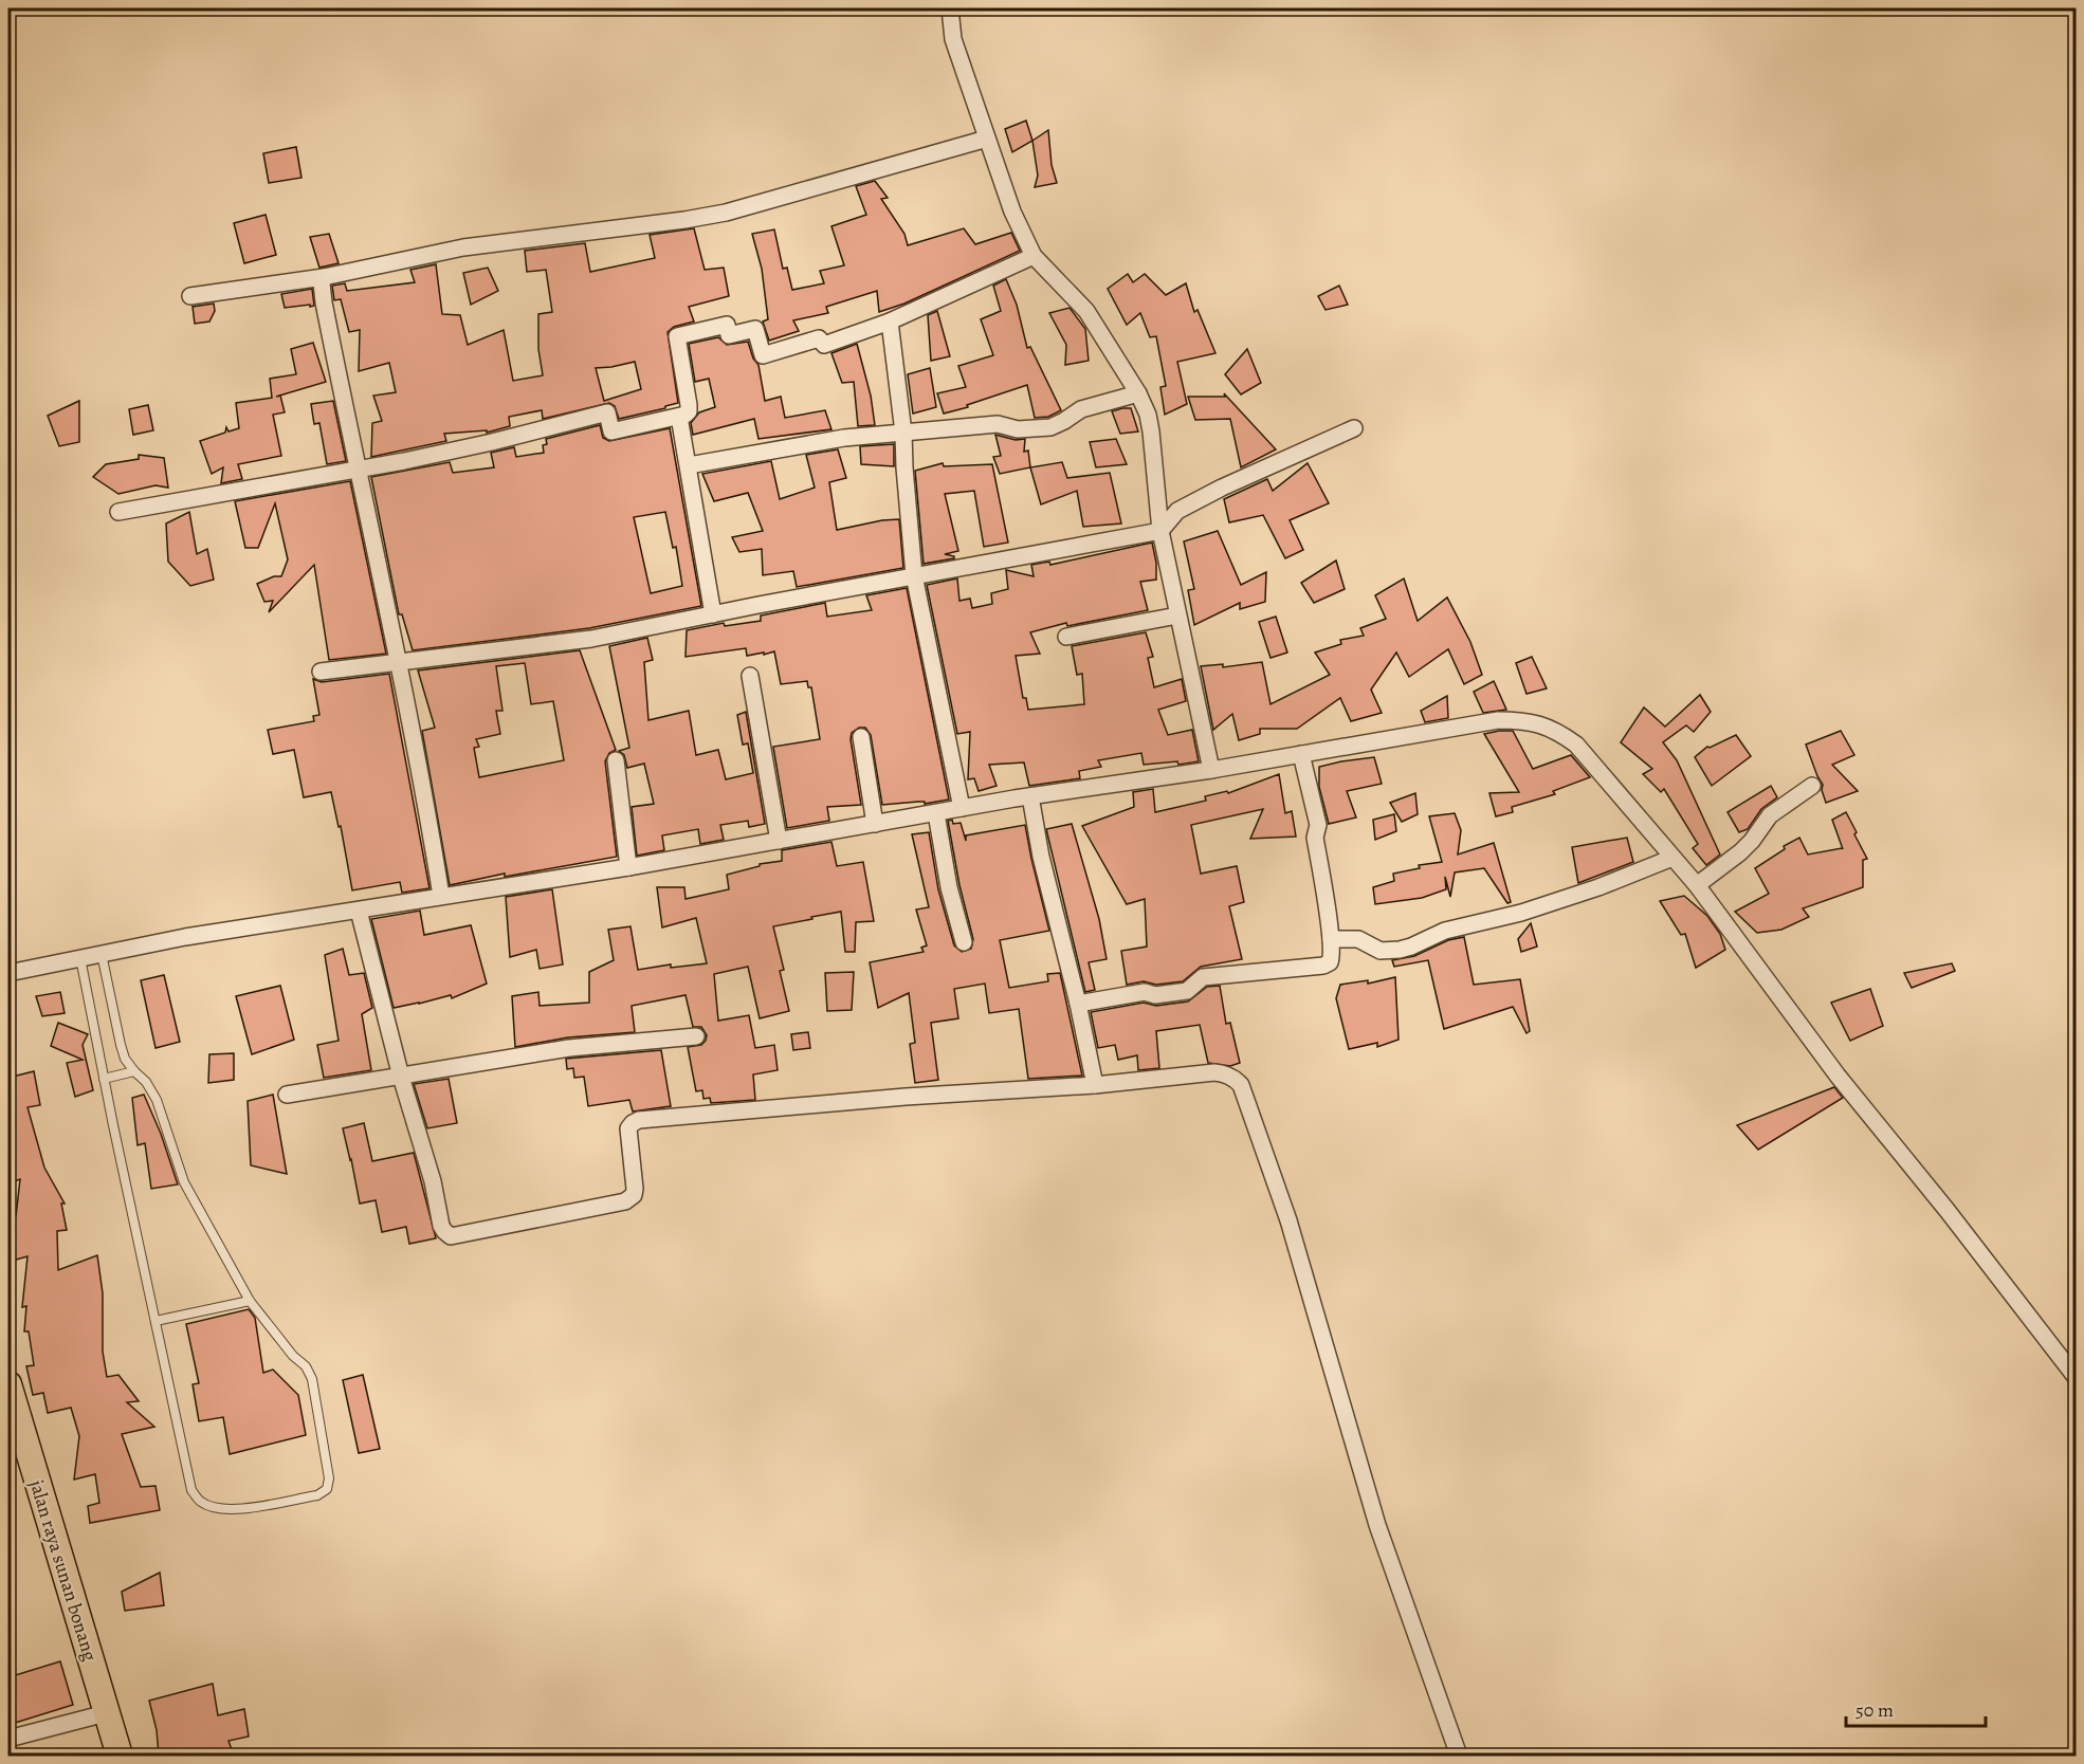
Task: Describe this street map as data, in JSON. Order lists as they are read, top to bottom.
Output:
{
  "streets": {
    "main road": ["jalan raya sunan bonang"]
  },
  "scale_bar": "50 m"
}
